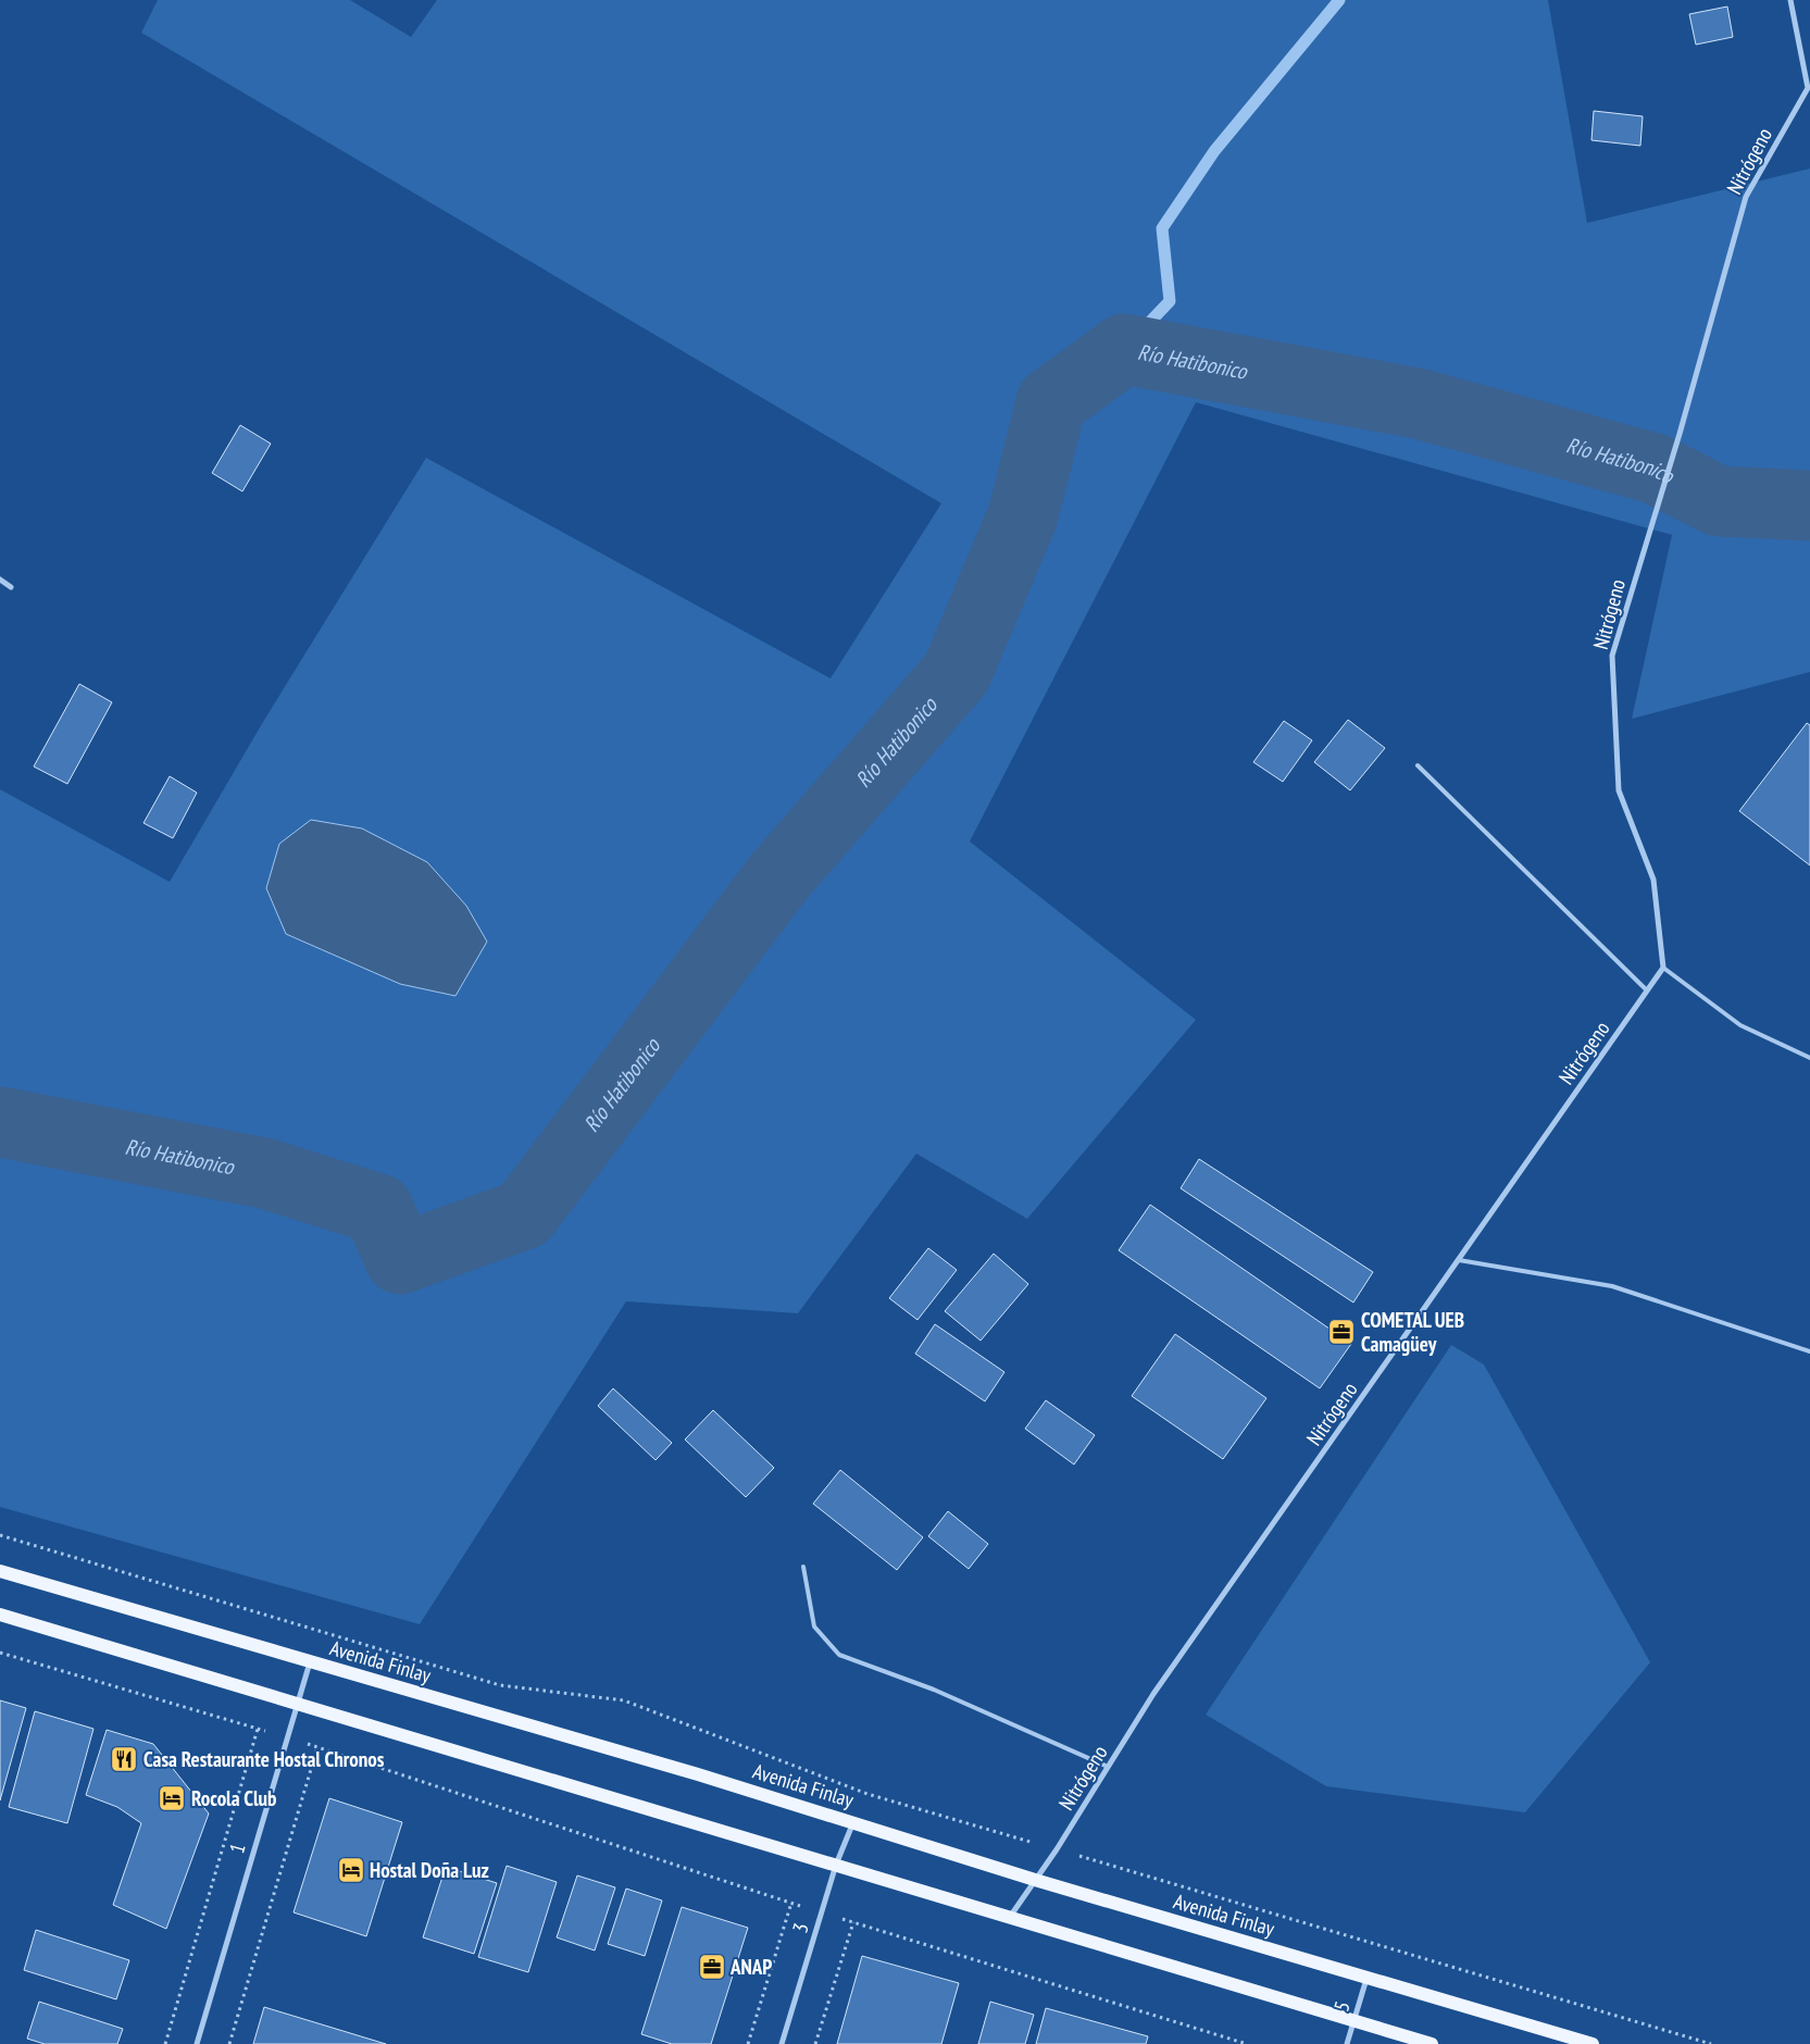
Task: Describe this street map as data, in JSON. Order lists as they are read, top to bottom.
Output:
{
  "streets": {
    "main road": ["Avenida Finlay"],
    "street": [
      "Nitrógeno",
      "1",
      "3",
      "5"
    ]
  },
  "crossings": [
    ["Nitrógeno", "Avenida Finlay"],
    ["Avenida Finlay", "1"],
    ["Avenida Finlay", "3"],
    ["Avenida Finlay", "5"]
  ],
  "water": ["Río Hatibonico"],
  "places": {
    "office": ["COMETAL UEB Camagüey", "ANAP"],
    "restaurant": ["Casa Restaurante Hostal Chronos"],
    "hotel": ["Rocola Club", "Hostal Doña Luz"]
  }
}
